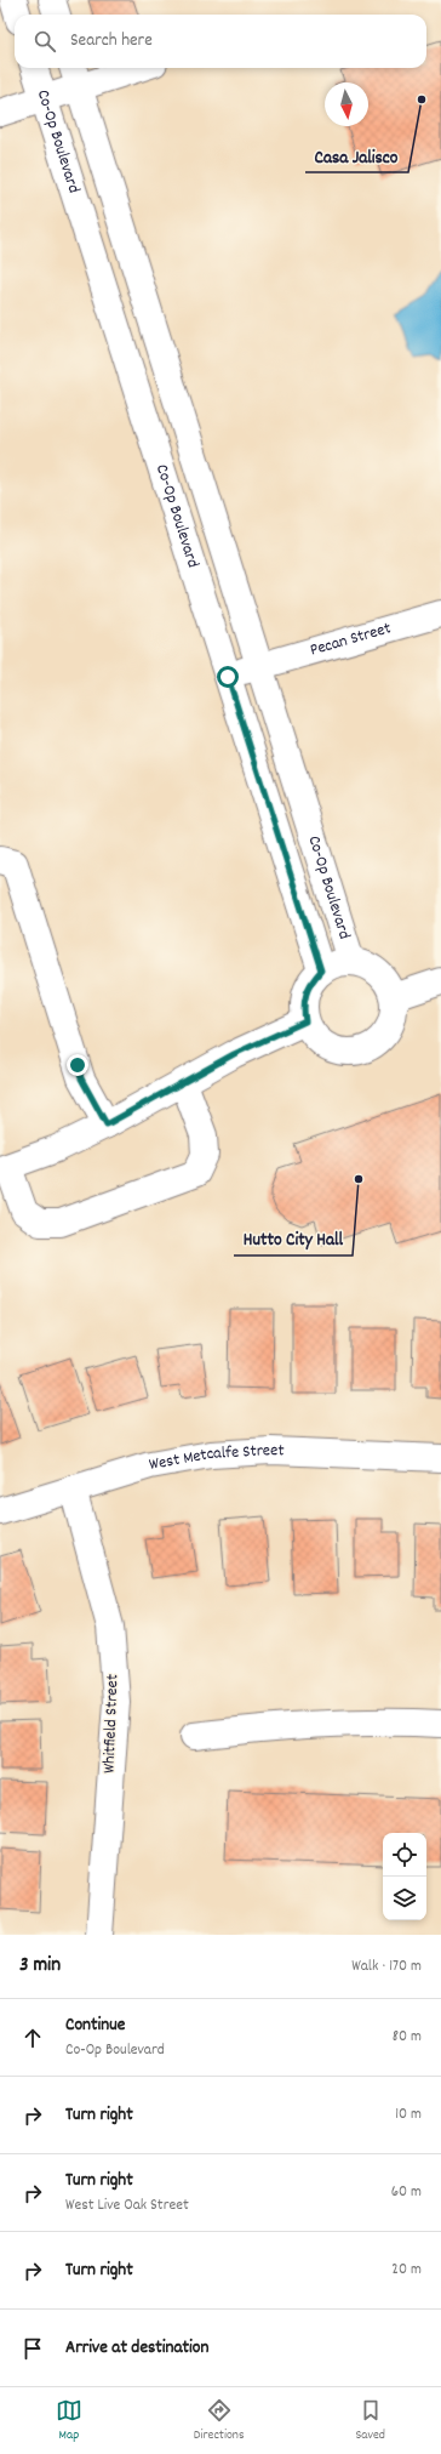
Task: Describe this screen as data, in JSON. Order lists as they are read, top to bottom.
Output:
{
  "streets": {
    "street": [
      "Co-Op Boulevard",
      "Pecan Street",
      "West Metcalfe Street",
      "Whitfield Street"
    ]
  },
  "crossings": [
    ["Co-Op Boulevard", "Pecan Street"],
    ["West Metcalfe Street", "Whitfield Street"]
  ],
  "places": ["Casa Jalisco", "Hutto City Hall"],
  "north": "bottom",
  "page": {
    "search": "Search here",
    "heading": ["3 min", "Walk · 170 m"],
    "list": [
      ["Continue", "Co-Op Boulevard", "80 m"],
      ["Turn right", "10 m"],
      ["Turn right", "West Live Oak Street", "60 m"],
      ["Turn right", "20 m"],
      "Arrive at destination"
    ],
    "nav": ["Map", "Directions", "Saved"]
  }
}
